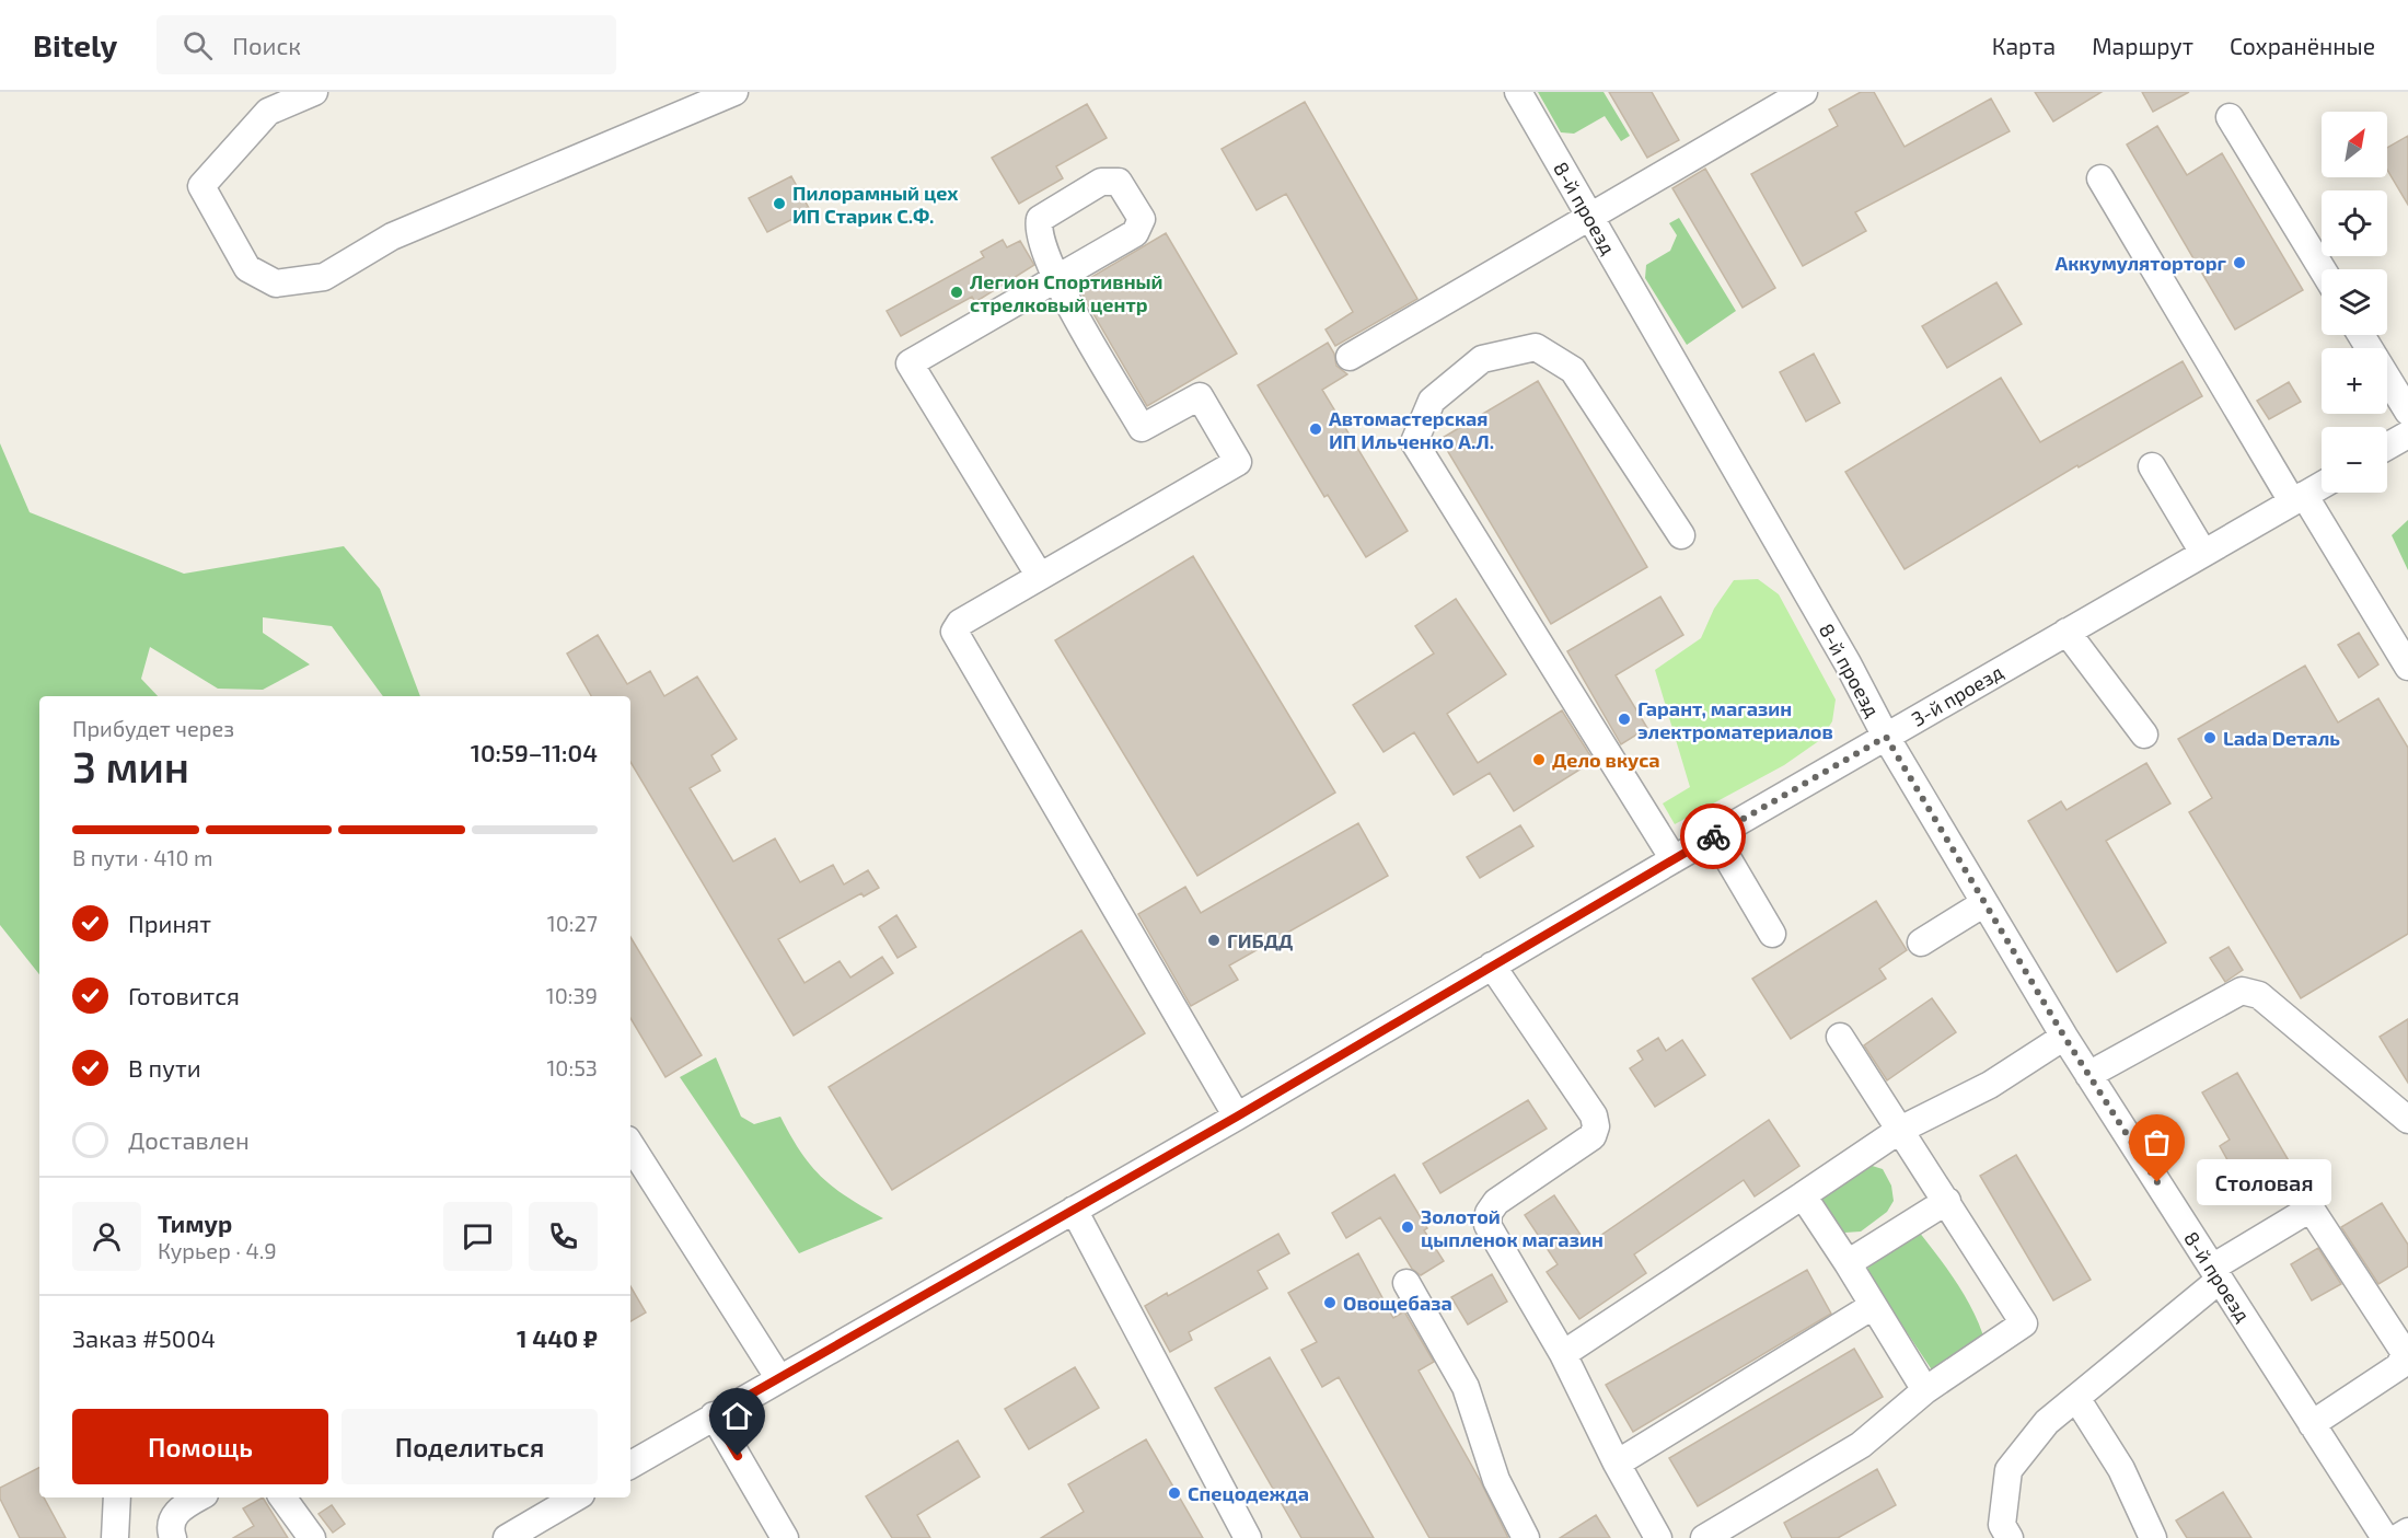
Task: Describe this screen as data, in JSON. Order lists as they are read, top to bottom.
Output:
{
  "streets": {
    "street": ["8-й проезд", "3-й проезд"]
  },
  "crossings": [
    ["8-й проезд", "3-й проезд"]
  ],
  "places": [
    "Пилорамный цех ИП Старик С.Ф.",
    "Аккумуляторторг",
    "Легион Спортивный стрелковый центр",
    "Автомастерская ИП Ильченко А.Л.",
    "Гарант, магазин электроматериалов",
    "Lada Dеталь",
    "Дело вкуса",
    "ГИБДД",
    "Столовая",
    "Золотой цыпленок магазин",
    "Овощебаза",
    "Спецодежда"
  ],
  "north": "top right",
  "page": {
    "header": "Bitely",
    "search": "Поиск",
    "nav": ["Карта", "Маршрут", "Сохранённые"],
    "map_buttons": ["+", "−"],
    "heading": ["3 мин", "Прибудет через", "10:59–11:04"],
    "panel": [
      "Тимур",
      "Курьер · 4.9",
      "Заказ #5004",
      "1 440 ₽"
    ],
    "bar": "В пути · 410 m",
    "list": [
      ["Принят", "10:27"],
      ["Готовится", "10:39"],
      ["В пути", "10:53"],
      "Доставлен"
    ],
    "bubble": "Столовая",
    "buttons": ["Помощь", "Поделиться"]
  }
}
